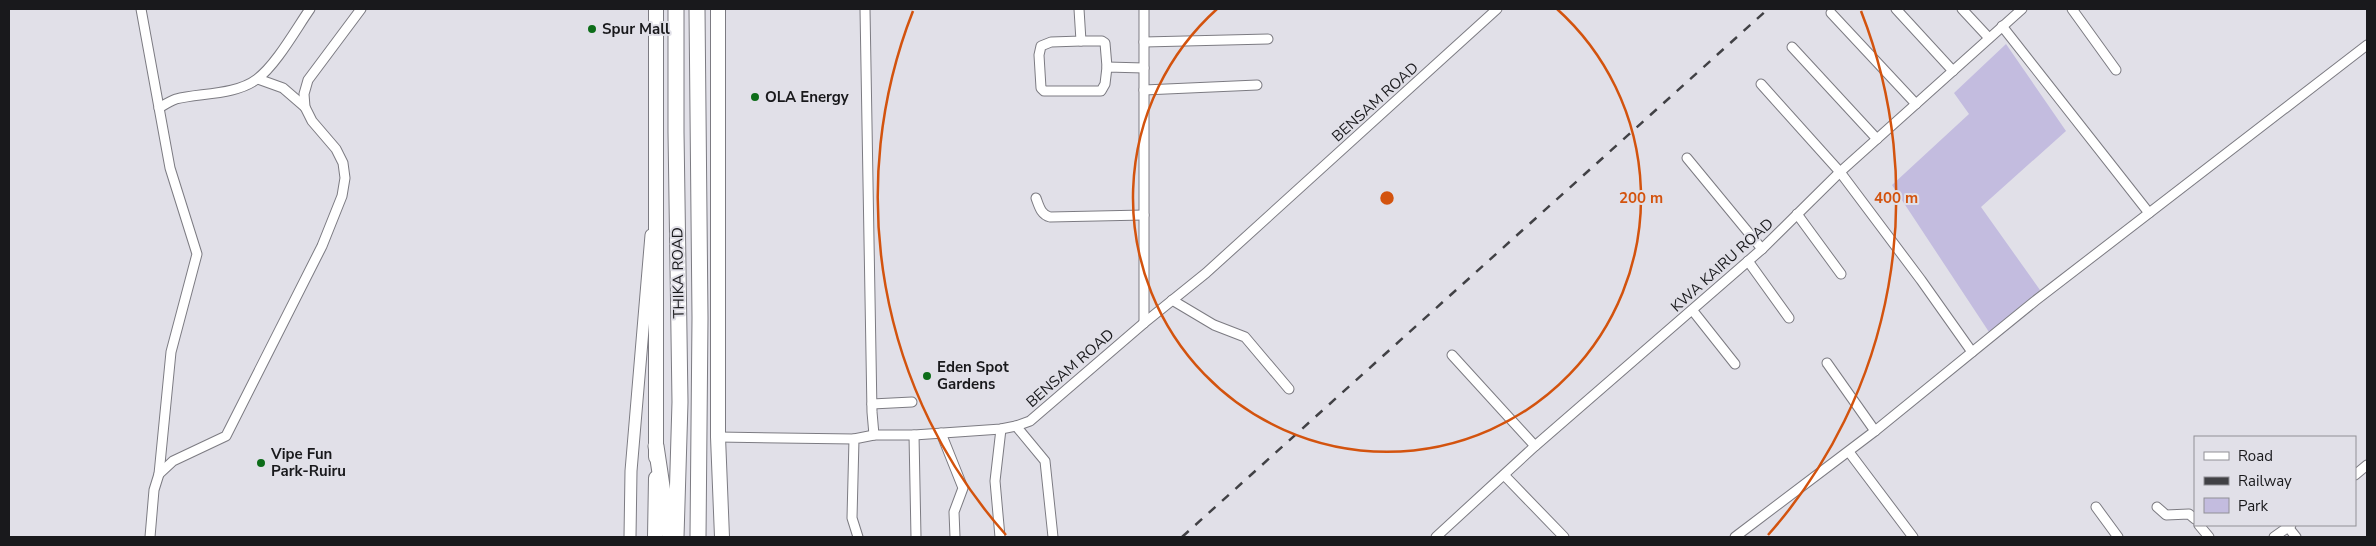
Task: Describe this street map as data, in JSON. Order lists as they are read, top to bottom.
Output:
{
  "streets": {
    "highway": ["THIKA ROAD"],
    "street": ["BENSAM ROAD", "KWA KAIRU ROAD"]
  },
  "places": [
    "Spur Mall",
    "OLA Energy",
    "Eden Spot Gardens",
    "Vipe Fun Park-Ruiru"
  ],
  "legend": ["Road", "Railway", "Park"],
  "rings": ["200 m", "400 m"]
}
